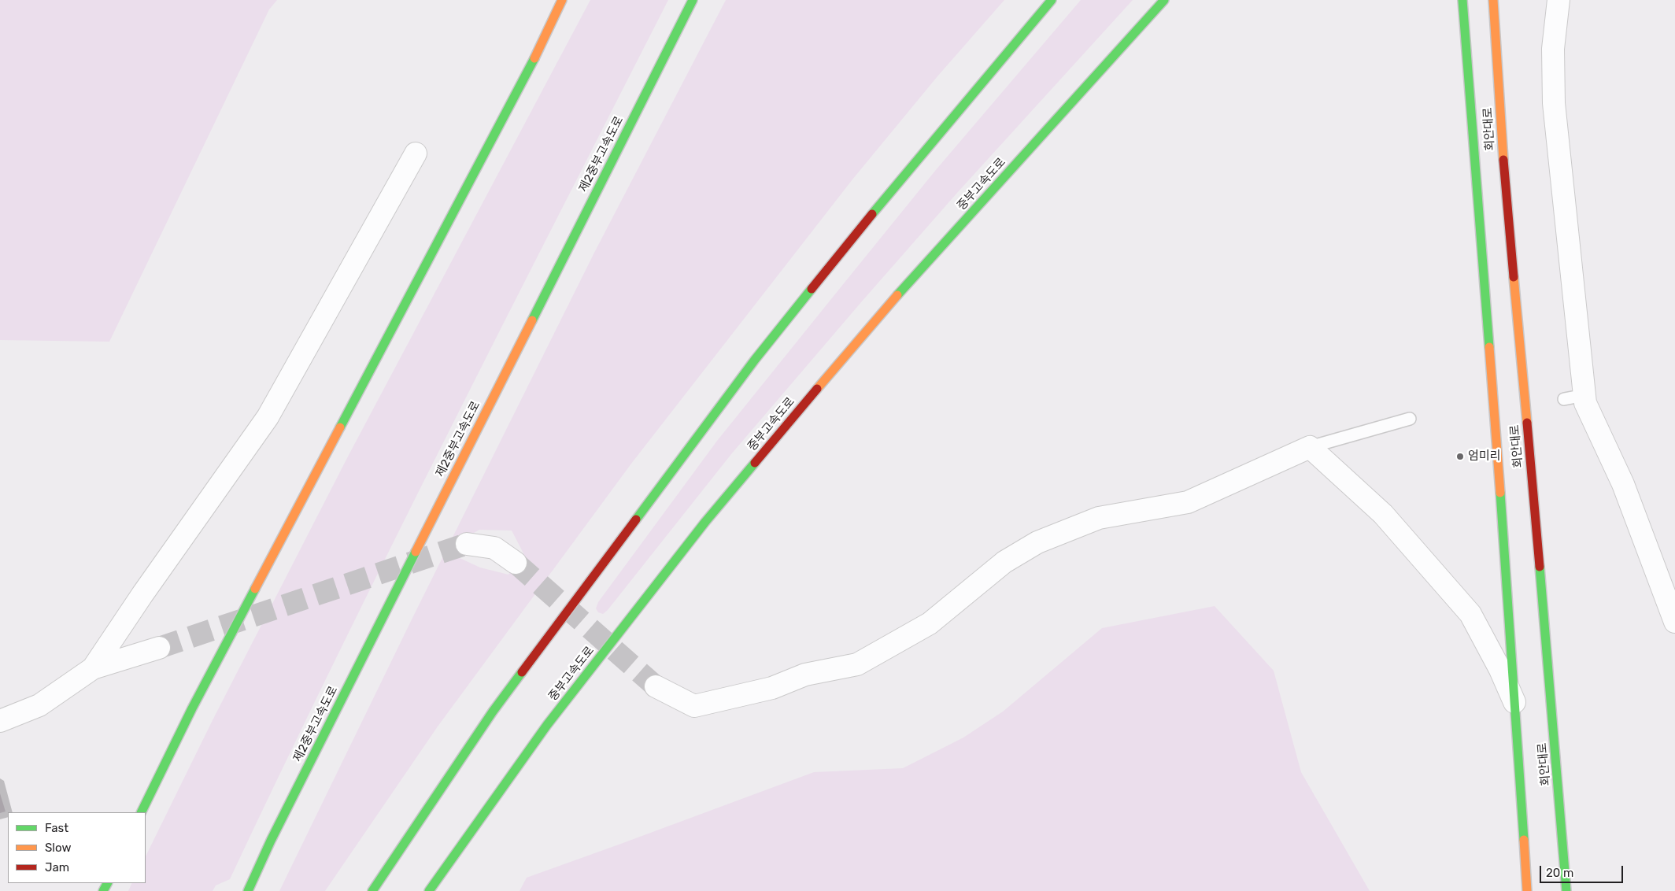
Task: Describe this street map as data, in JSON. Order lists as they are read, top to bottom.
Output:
{
  "streets": {
    "main road": ["회안대로", "제2중부고속도로", "중부고속도로"]
  },
  "places": ["엄미리"],
  "legend": ["Fast", "Slow", "Jam"],
  "scale_bar": "20 m"
}
